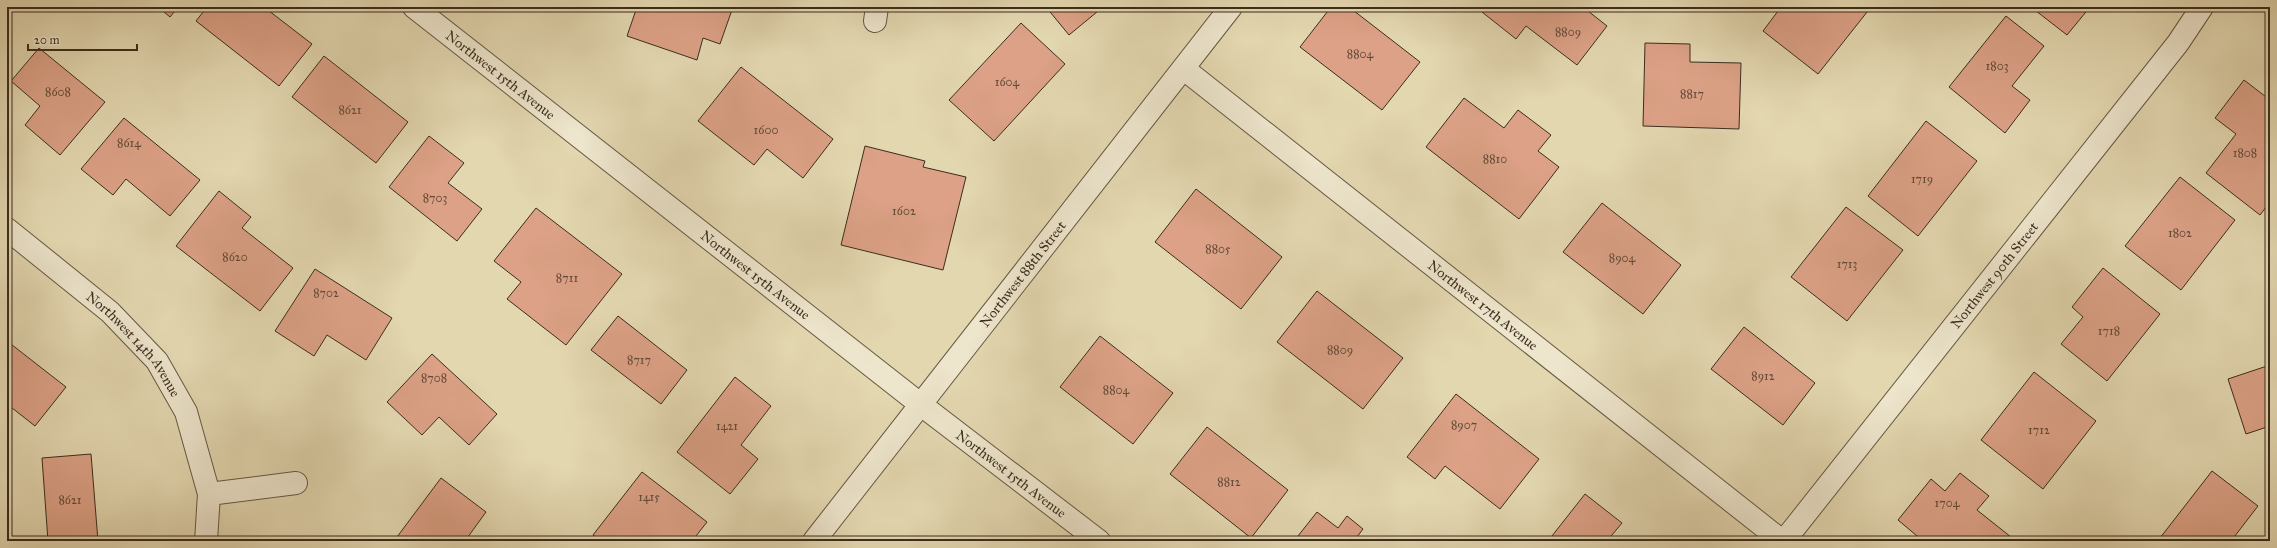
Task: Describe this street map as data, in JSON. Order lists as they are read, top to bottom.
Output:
{
  "streets": {
    "street": [
      "Northwest 15th Avenue",
      "Northwest 88th Street",
      "Northwest 90th Street",
      "Northwest 17th Avenue",
      "Northwest 14th Avenue"
    ]
  },
  "crossings": [
    ["Northwest 15th Avenue", "Northwest 88th Street"],
    ["Northwest 88th Street", "Northwest 17th Avenue"],
    ["Northwest 90th Street", "Northwest 17th Avenue"]
  ],
  "house_numbers": [
    "8809",
    "8804",
    "1803",
    "1604",
    "8608",
    "8817",
    "8621",
    "1600",
    "8614",
    "1808",
    "8810",
    "1719",
    "8703",
    "1602",
    "1802",
    "8805",
    "8620",
    "8904",
    "1713",
    "8711",
    "8702",
    "1718",
    "8809",
    "8717",
    "8912",
    "8708",
    "8804",
    "8907",
    "1421",
    "1712",
    "8812",
    "1415",
    "8621",
    "1704"
  ],
  "scale_bar": "20 m"
}
